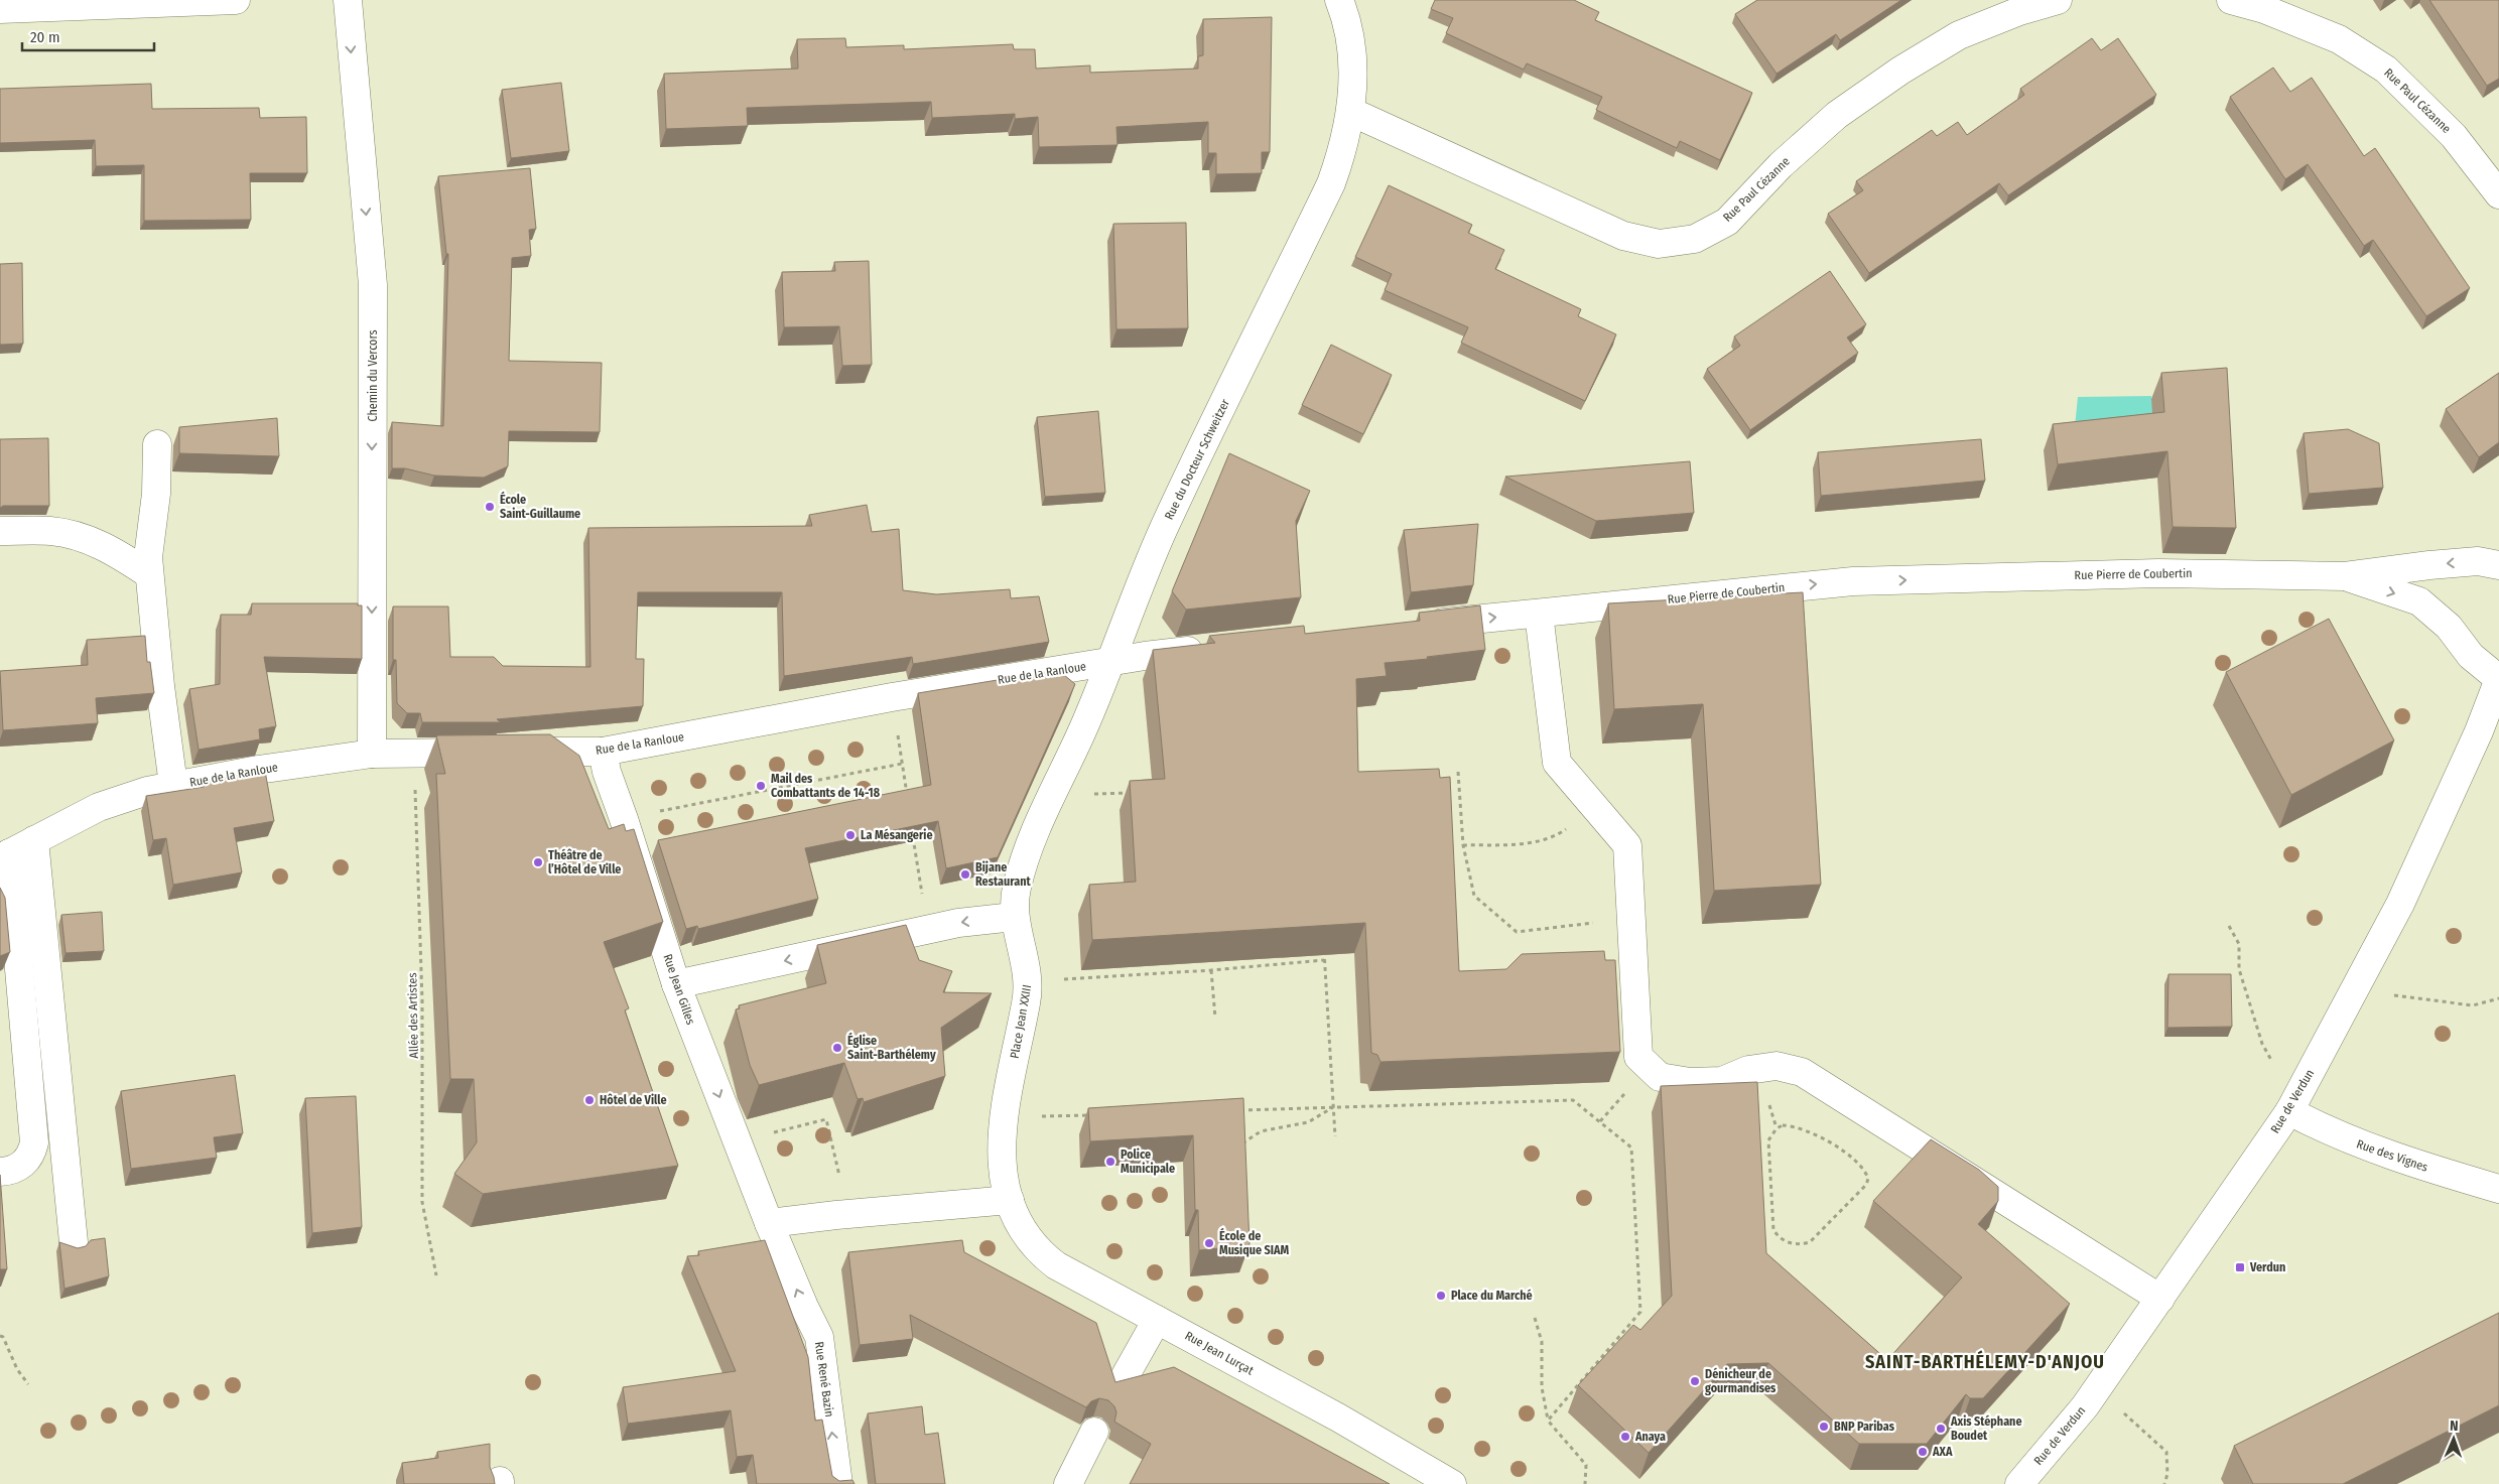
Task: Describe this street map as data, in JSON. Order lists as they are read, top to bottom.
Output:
{
  "streets": {
    "street": [
      "Rue Paul Cézanne",
      "Chemin du Vercors",
      "Rue du Docteur Schweitzer",
      "Rue Pierre de Coubertin",
      "Rue de la Ranloue",
      "Rue Jean Gilles",
      "Place Jean XXIII",
      "Rue de Verdun",
      "Rue des Vignes",
      "Rue Jean Lurçat",
      "Rue René Bazin"
    ],
    "path": ["Allée des Artistes"]
  },
  "crossings": [
    ["Rue Paul Cézanne", "Rue du Docteur Schweitzer"],
    ["Chemin du Vercors", "Rue de la Ranloue"],
    ["Rue du Docteur Schweitzer", "Rue de la Ranloue"],
    ["Rue du Docteur Schweitzer", "Place Jean XXIII"],
    ["Rue Pierre de Coubertin", "Rue de Verdun"],
    ["Rue de la Ranloue", "Rue Jean Gilles"],
    ["Rue de la Ranloue", "Allée des Artistes"],
    ["Rue Jean Gilles", "Rue René Bazin"],
    ["Place Jean XXIII", "Rue Jean Lurçat"],
    ["Rue de Verdun", "Rue des Vignes"]
  ],
  "one_way": ["Rue René Bazin"],
  "districts": ["SAINT-BARTHÉLEMY-D'ANJOU"],
  "places": {
    "other": [
      "École Saint-Guillaume",
      "Mail des Combattants de 14-18",
      "La Mésangerie",
      "Théâtre de l’Hôtel de Ville",
      "Bijane Restaurant",
      "Église Saint-Barthélemy",
      "Hôtel de Ville",
      "Police Municipale",
      "École de Musique SIAM",
      "Place du Marché",
      "Dénicheur de gourmandises",
      "BNP Paribas",
      "Axis Stéphane Boudet",
      "Anaya",
      "AXA"
    ],
    "transit": ["Verdun"]
  },
  "scale_bar": "20 m",
  "north": "top"
}
